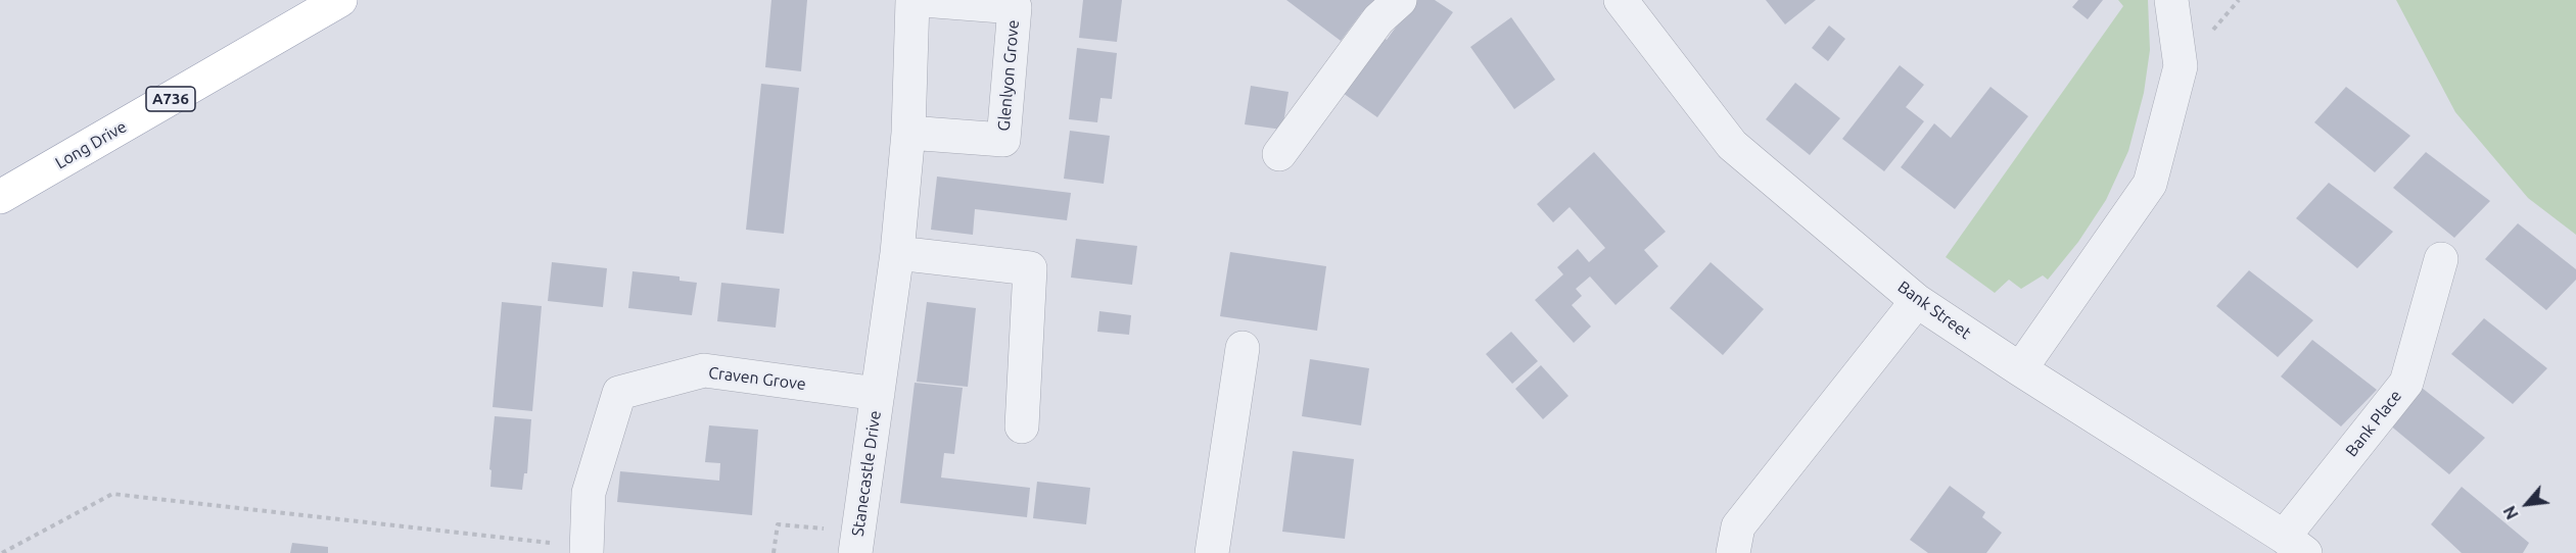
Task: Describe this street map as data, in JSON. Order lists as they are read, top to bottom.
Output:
{
  "streets": {
    "main road": ["A736", "Long Drive"],
    "street": [
      "Glenlyon Grove",
      "Bank Street",
      "Craven Grove",
      "Bank Place",
      "Stanecastle Drive"
    ]
  },
  "crossings": [
    ["Bank Street", "Bank Place"],
    ["Craven Grove", "Stanecastle Drive"]
  ],
  "north": "bottom left"
}
